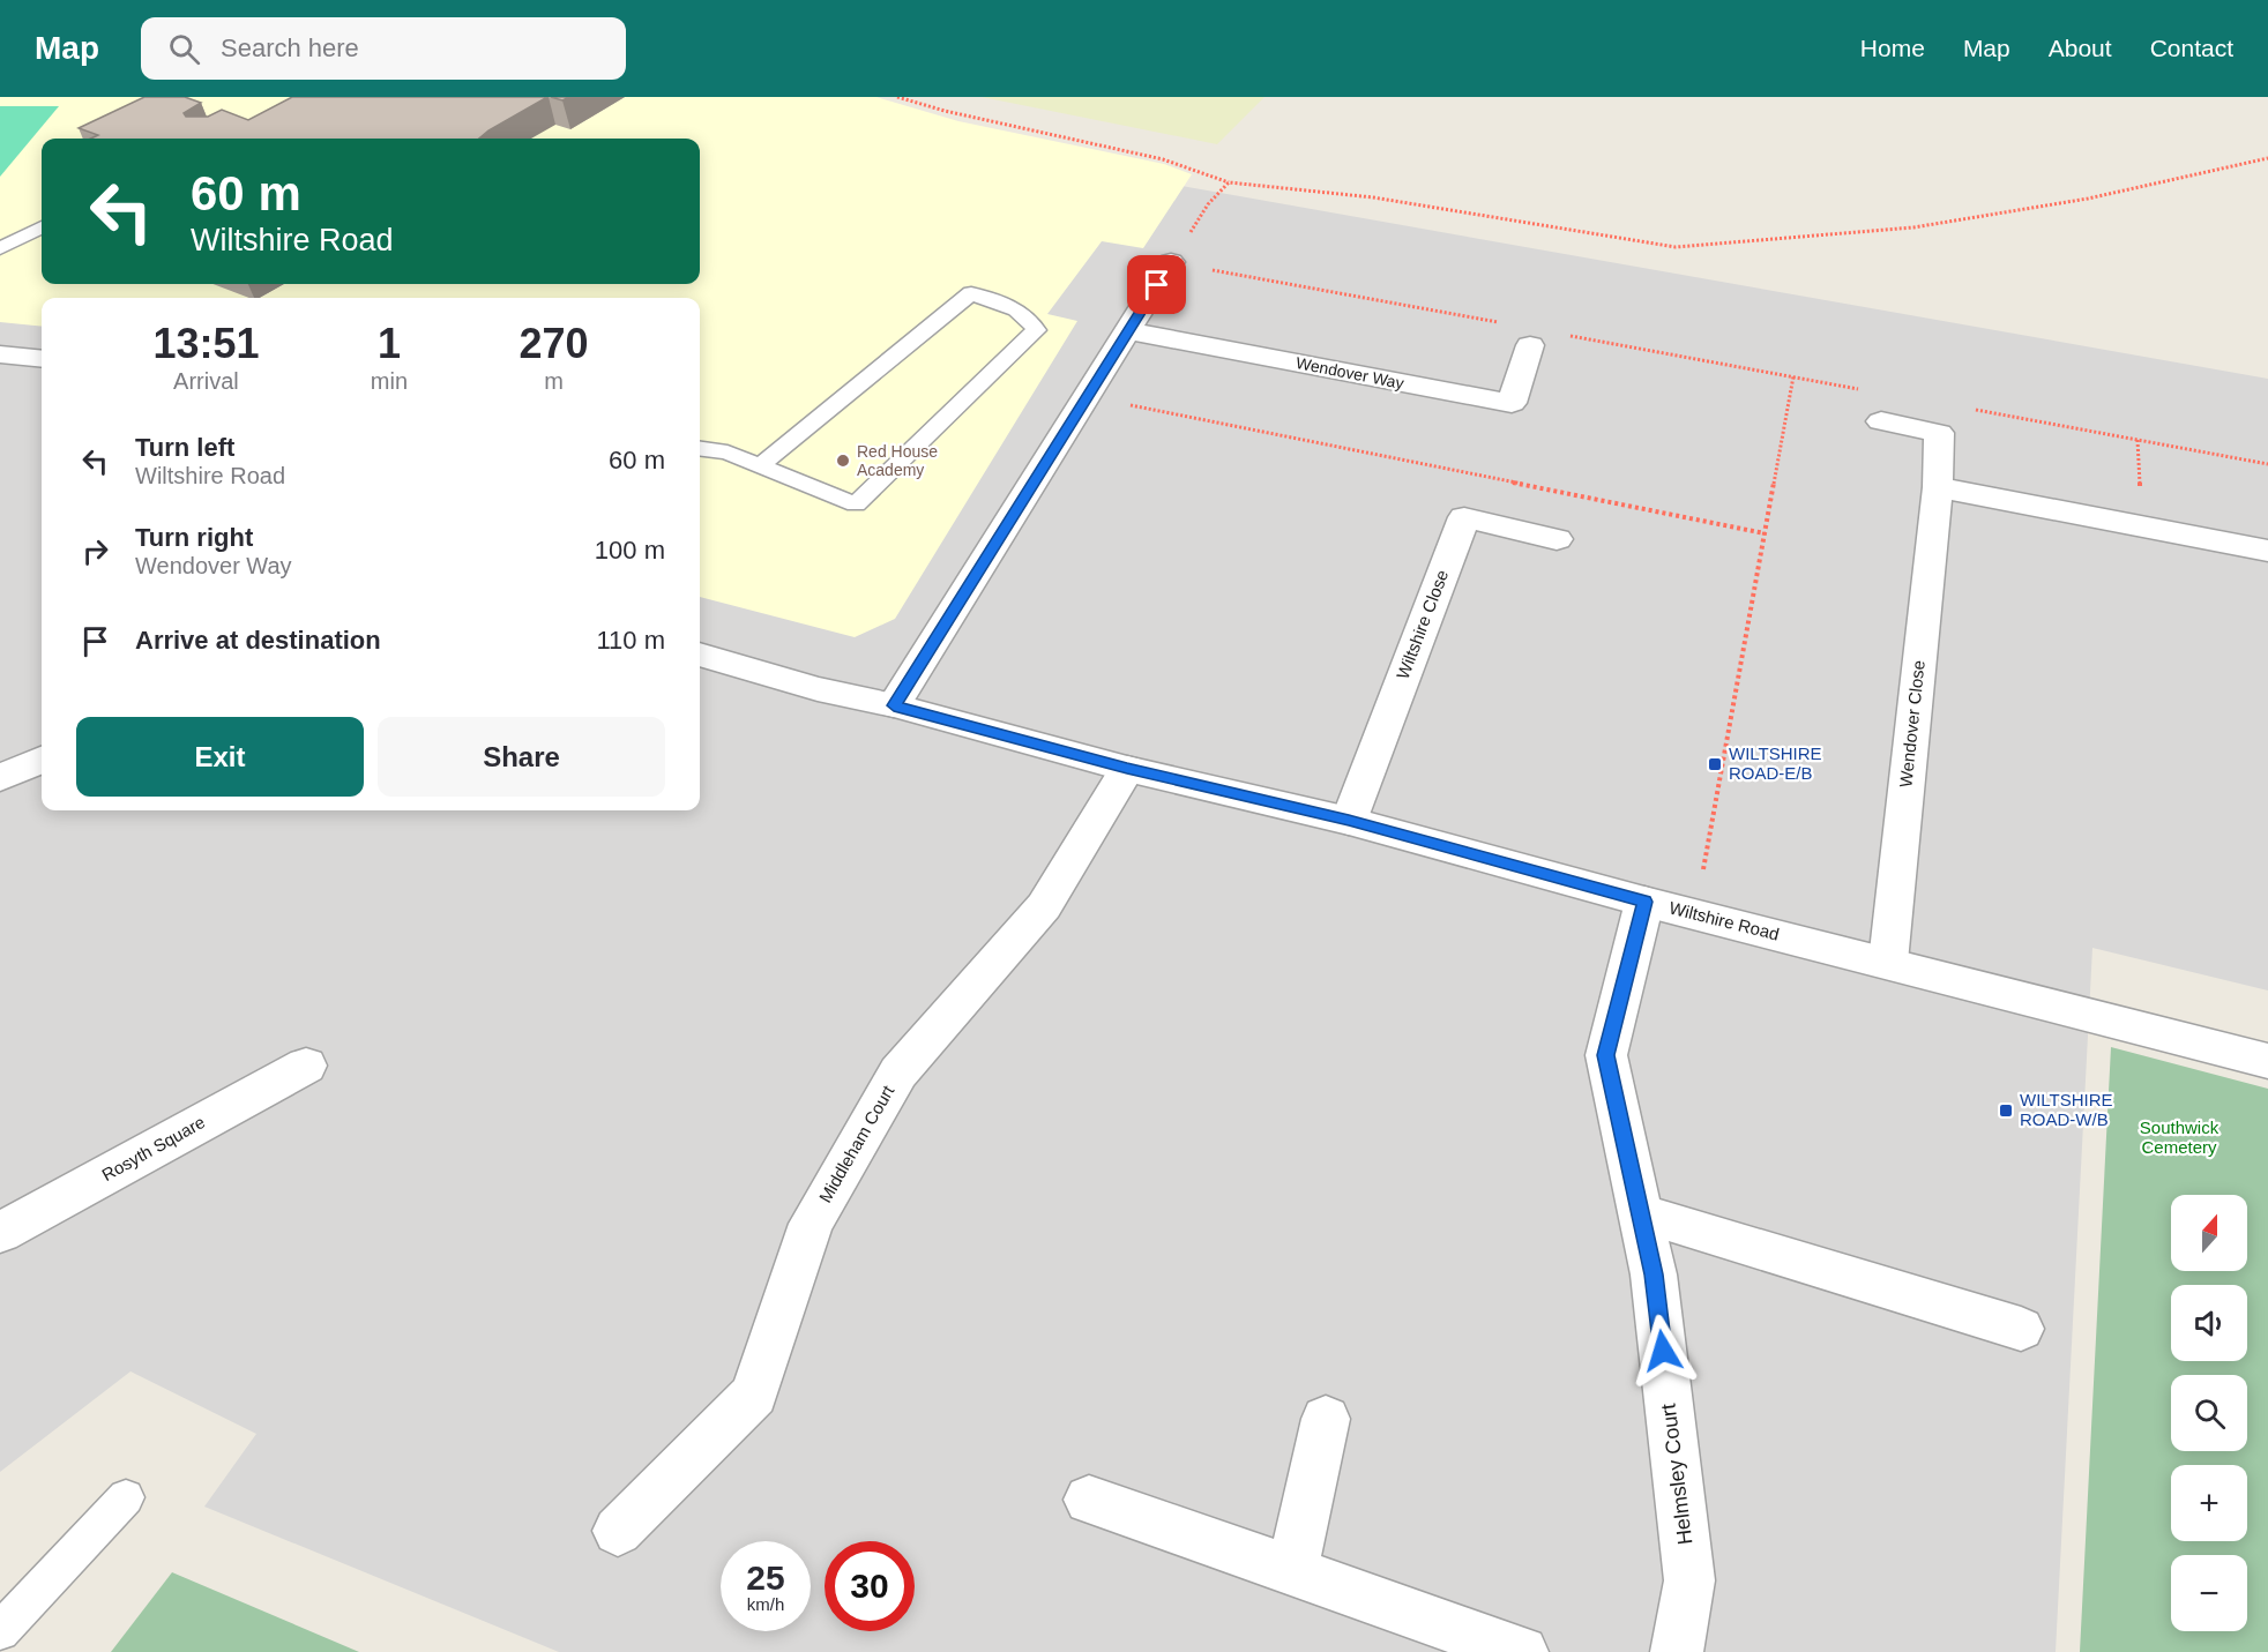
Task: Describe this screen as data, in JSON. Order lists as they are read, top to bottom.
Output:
{
  "streets": {
    "street": [
      "Wendover Way",
      "Wiltshire Close",
      "Wendover Close",
      "Wiltshire Road",
      "Middleham Court",
      "Rosyth Square",
      "Helmsley Court"
    ]
  },
  "crossings": [
    ["Wiltshire Close", "Wiltshire Road"],
    ["Wendover Close", "Wiltshire Road"],
    ["Wiltshire Road", "Middleham Court"],
    ["Wiltshire Road", "Helmsley Court"]
  ],
  "parks": ["Southwick Cemetery"],
  "places": {
    "other": ["Red House Academy"],
    "transit": ["WILTSHIRE ROAD-E/B", "WILTSHIRE ROAD-W/B"]
  },
  "north": "top",
  "page": {
    "header": "Map",
    "search": "Search here",
    "nav": [
      "Home",
      "Map",
      "About",
      "Contact"
    ],
    "turn": ["60 m", "Wiltshire Road"],
    "eta": [
      "13:51",
      "Arrival",
      "1",
      "min",
      "270",
      "m"
    ],
    "list": [
      {
        "name": "Turn left",
        "note": "Wiltshire Road",
        "value": "60 m"
      },
      {
        "name": "Turn right",
        "note": "Wendover Way",
        "value": "100 m"
      },
      {
        "name": "Arrive at destination",
        "value": "110 m"
      }
    ],
    "buttons": ["Exit", "Share"],
    "map_buttons": ["+", "−"],
    "speed": "25 km/h",
    "limit": "30"
  }
}
